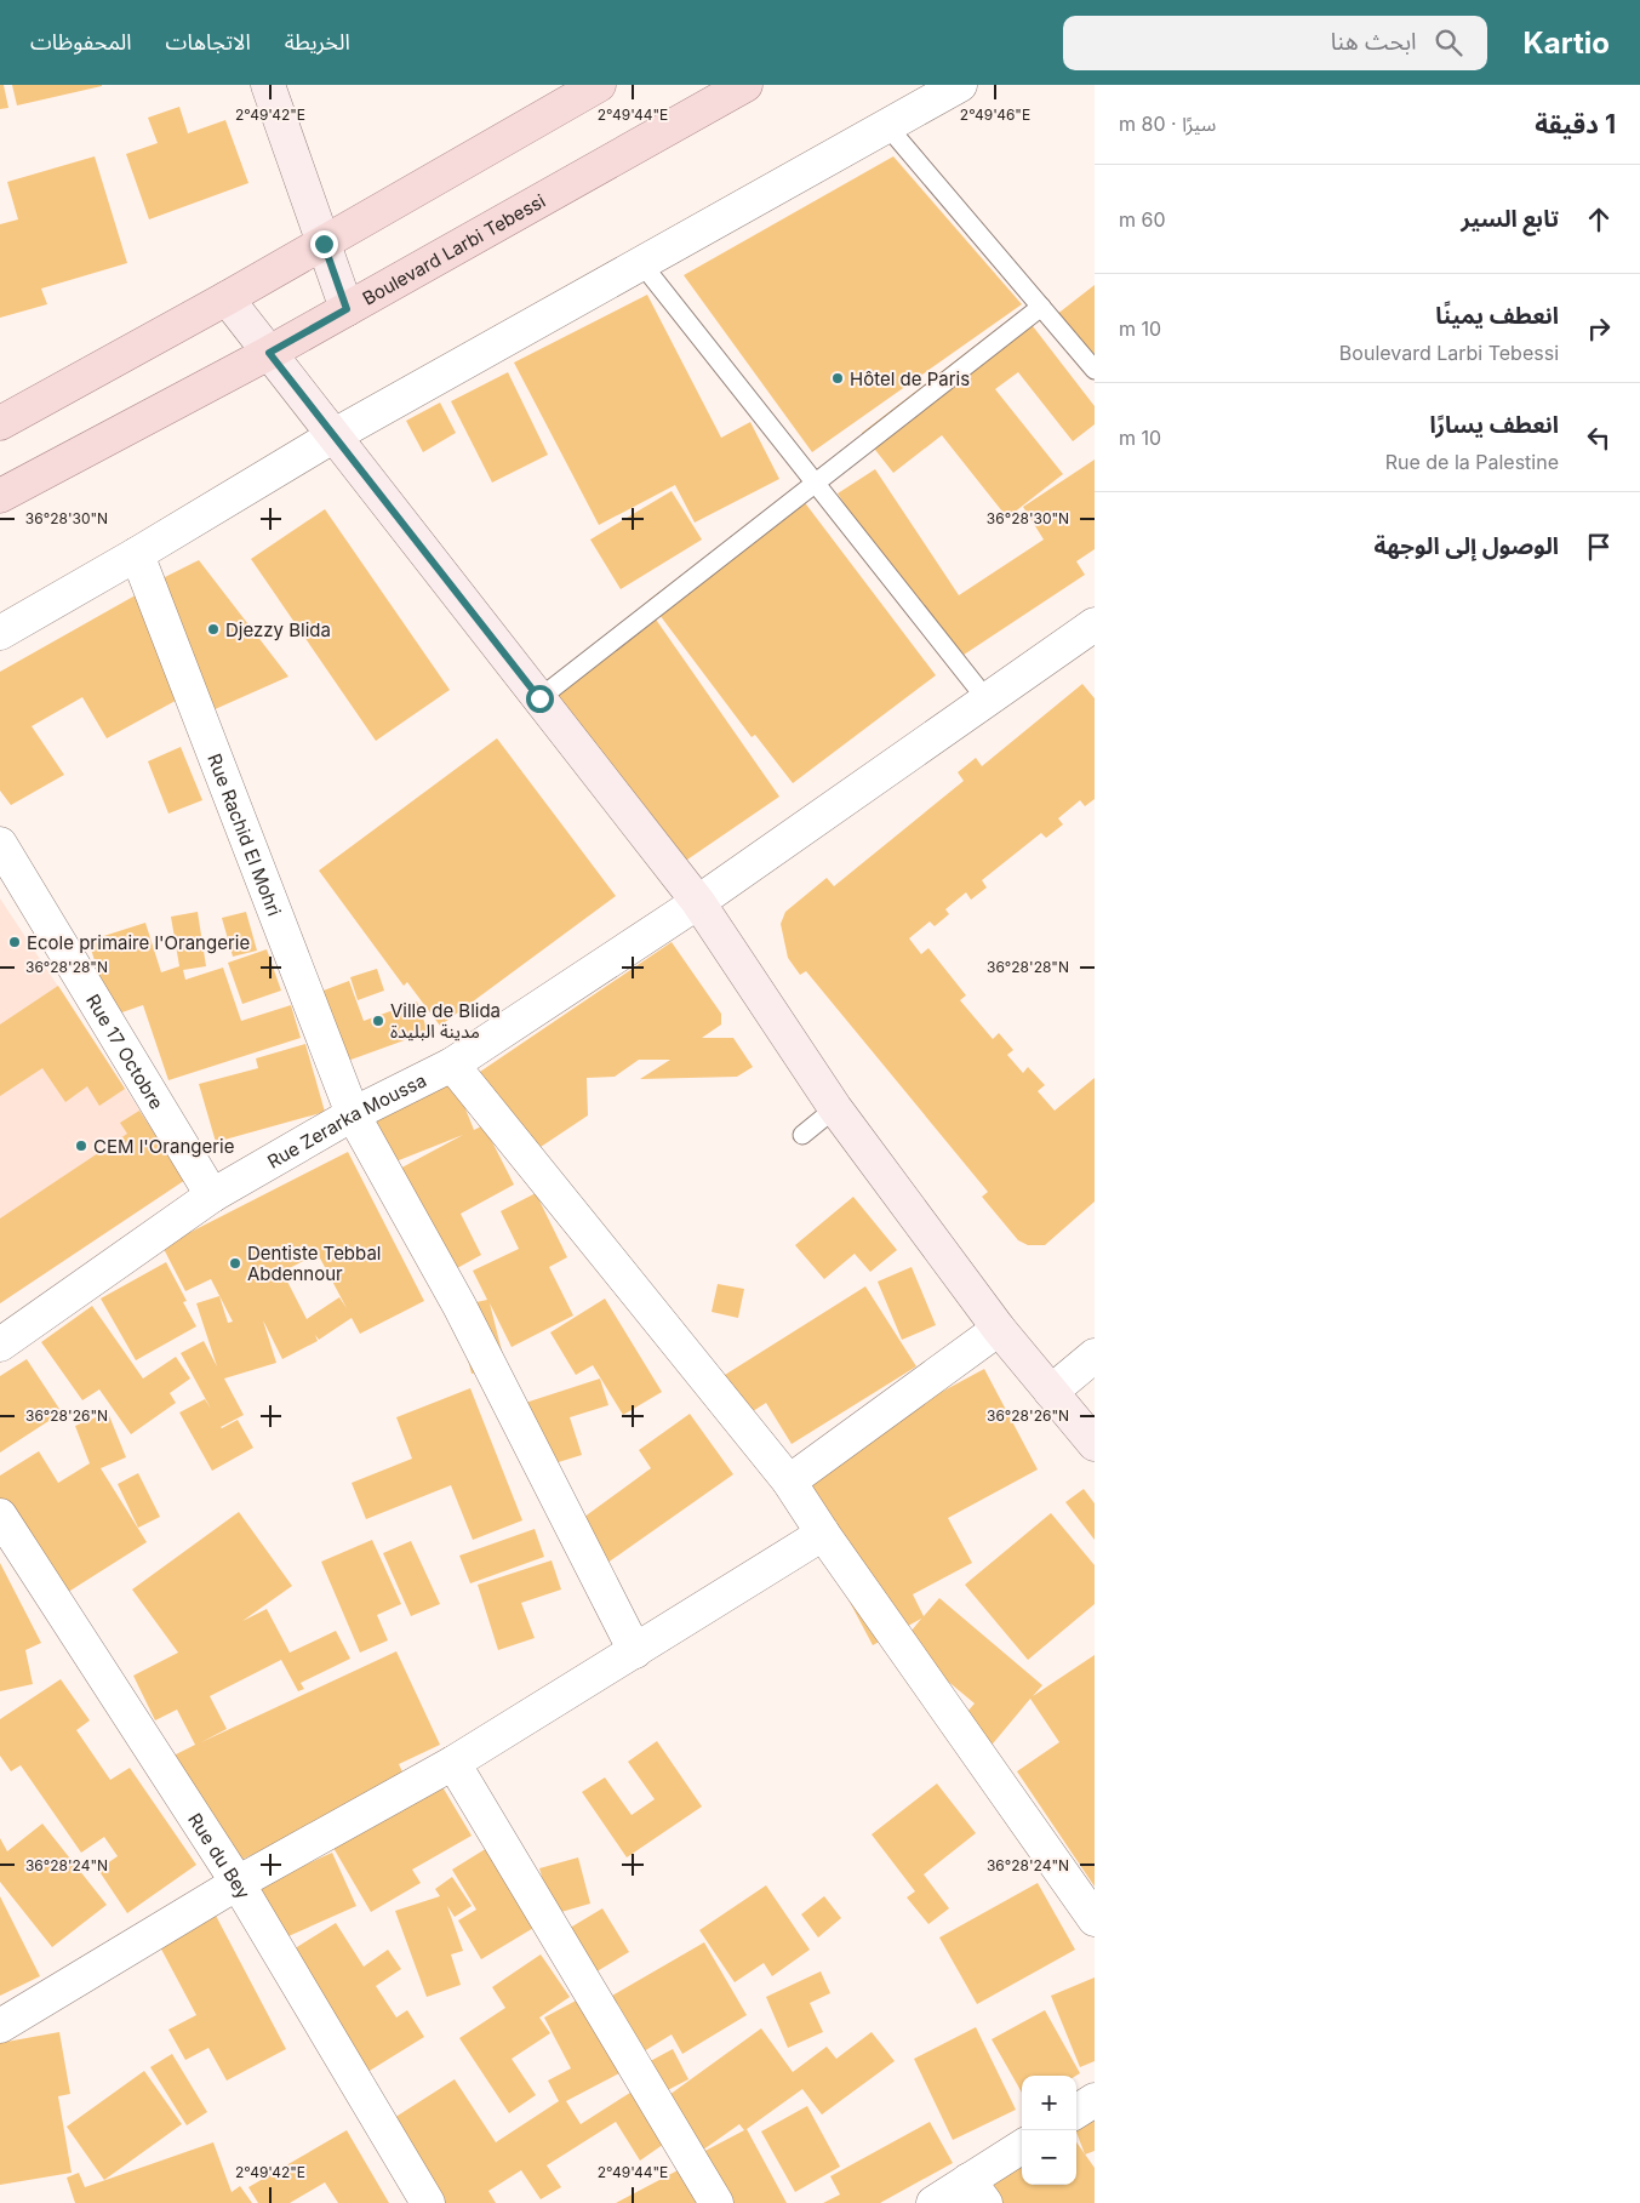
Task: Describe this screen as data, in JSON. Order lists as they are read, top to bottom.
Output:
{
  "streets": {
    "main road": ["Boulevard Larbi Tebessi"],
    "street": [
      "Rue Rachid El Mohri",
      "Rue 17 Octobre",
      "Rue Zerarka Moussa",
      "Rue du Bey"
    ]
  },
  "crossings": [
    ["Rue Rachid El Mohri", "Rue Zerarka Moussa"],
    ["Rue 17 Octobre", "Rue Zerarka Moussa"]
  ],
  "places": [
    "Hôtel de Paris",
    "Djezzy Blida",
    "Ecole primaire l'Orangerie",
    "Ville de Blida مدينة البليدة",
    "CEM l'Orangerie",
    "Dentiste Tebbal Abdennour"
  ],
  "page": {
    "header": "Kartio",
    "search": "ابحث هنا",
    "nav": ["الخريطة", "الاتجاهات", "المحفوظات"],
    "heading": ["1 دقيقة", "سيرًا · 80 m"],
    "list": [
      ["تابع السير", "60 m"],
      ["انعطف يمينًا", "Boulevard Larbi Tebessi", "10 m"],
      ["انعطف يسارًا", "Rue de la Palestine", "10 m"],
      "الوصول إلى الوجهة"
    ],
    "map_buttons": ["+", "−"]
  },
  "coordinates": [
    "2°49'42\"E",
    "2°49'44\"E",
    "2°49'46\"E",
    "36°28'30\"N",
    "36°28'28\"N",
    "36°28'26\"N",
    "36°28'24\"N"
  ]
}
